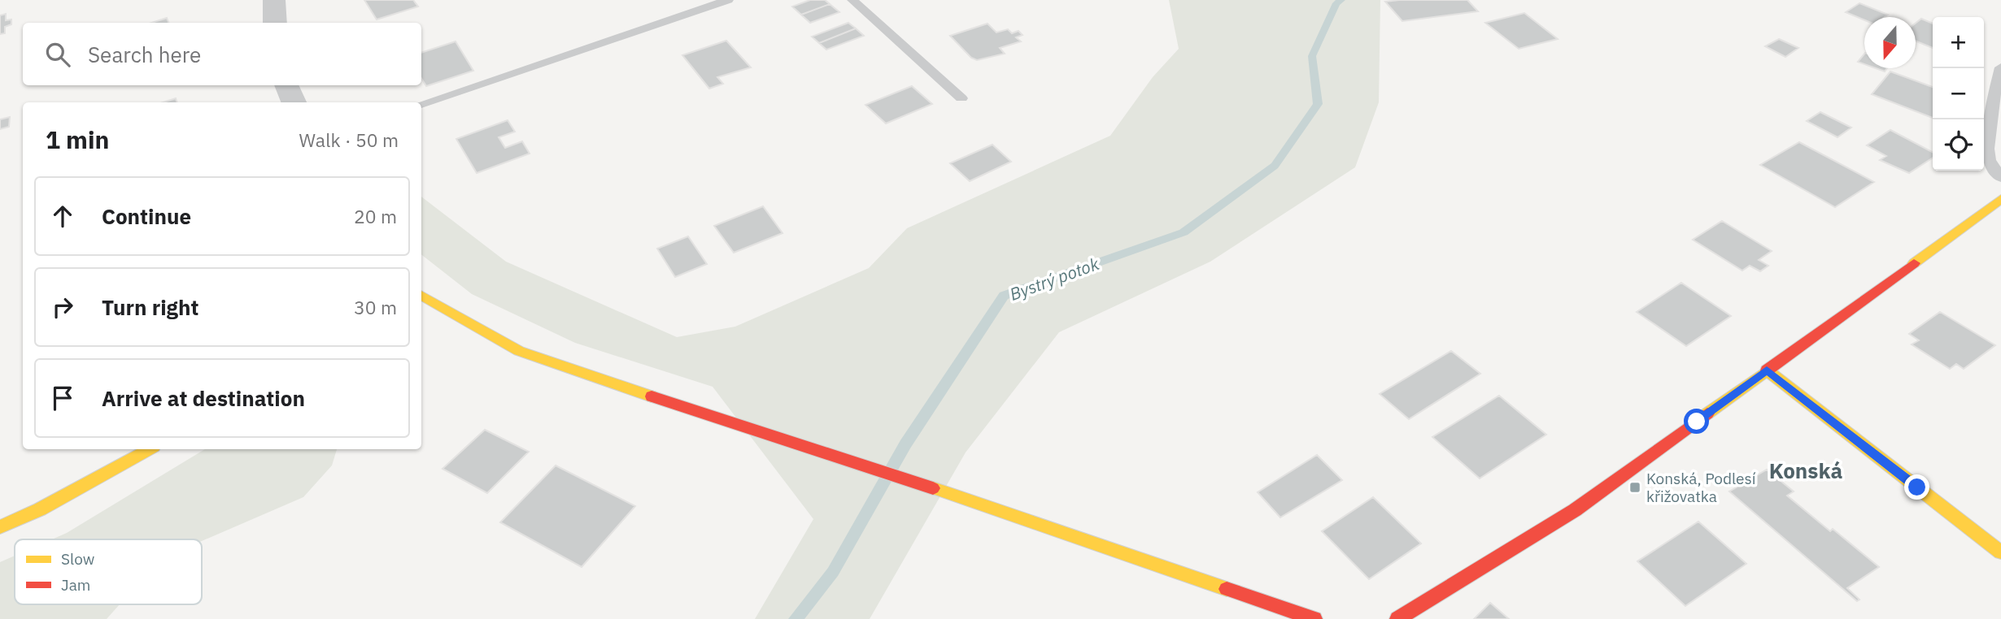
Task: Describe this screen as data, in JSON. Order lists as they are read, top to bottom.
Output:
{
  "districts": ["Konská"],
  "water": ["Bystrý potok"],
  "places": {
    "transit": ["Konská, Podlesí křižovatka"]
  },
  "legend": ["Slow", "Jam"],
  "north": "bottom",
  "page": {
    "map_buttons": ["+", "−"],
    "search": "Search here",
    "heading": ["1 min", "Walk · 50 m"],
    "list": [
      ["Continue", "20 m"],
      ["Turn right", "30 m"],
      "Arrive at destination"
    ]
  }
}
